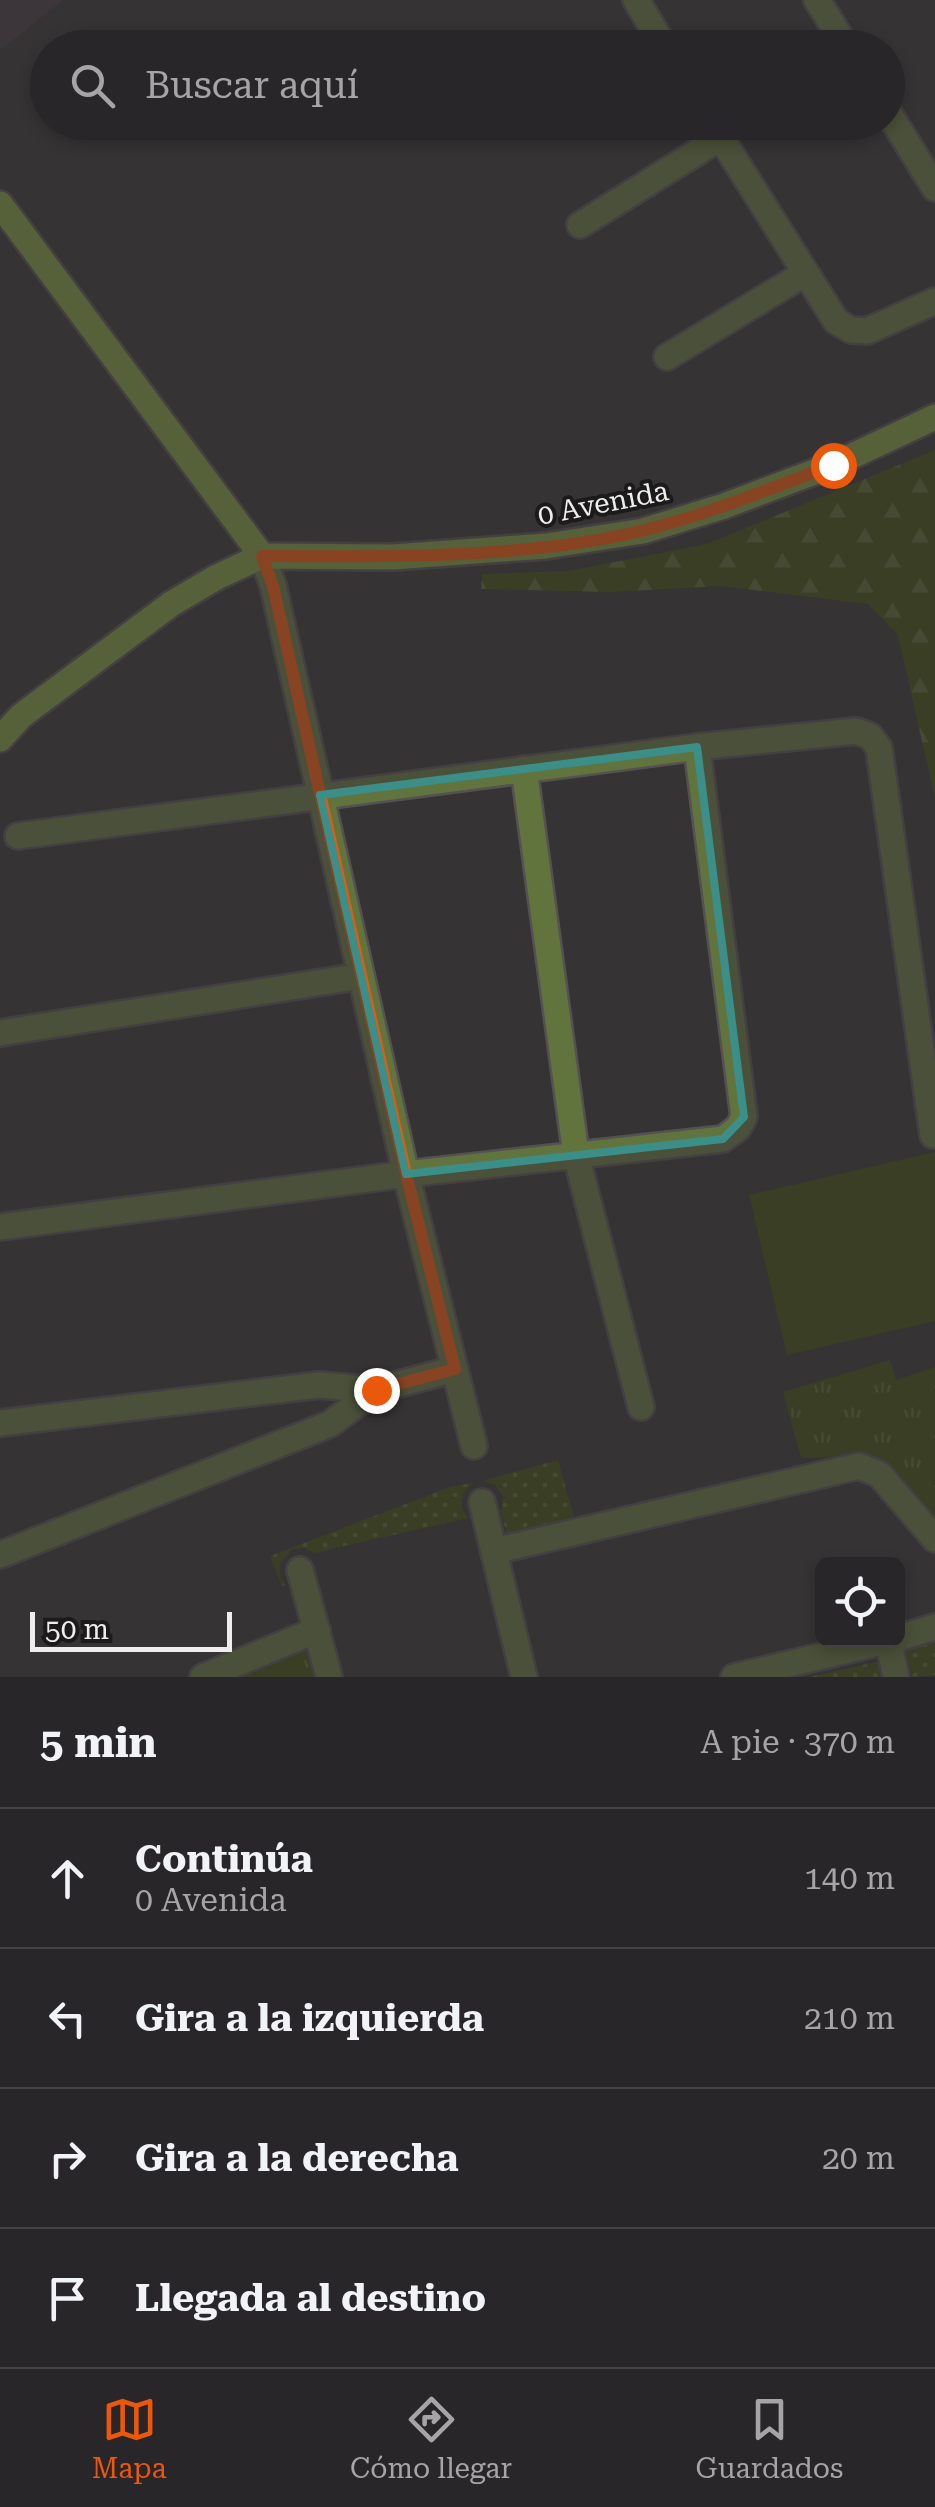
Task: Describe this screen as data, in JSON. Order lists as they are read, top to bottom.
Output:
{
  "streets": {
    "main road": ["0 Avenida"]
  },
  "scale_bar": "50 m",
  "page": {
    "search": "Buscar aquí",
    "scale": "50 m",
    "heading": ["5 min", "A pie · 370 m"],
    "list": [
      ["Continúa", "0 Avenida", "140 m"],
      ["Gira a la izquierda", "210 m"],
      ["Gira a la derecha", "20 m"],
      "Llegada al destino"
    ],
    "nav": ["Mapa", "Cómo llegar", "Guardados"]
  }
}
